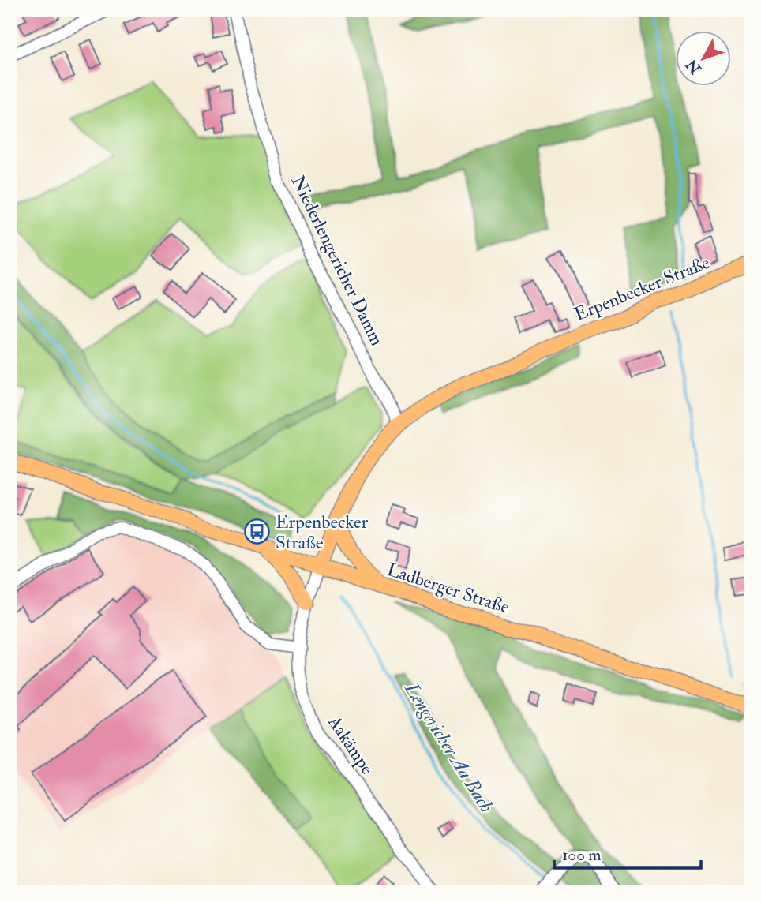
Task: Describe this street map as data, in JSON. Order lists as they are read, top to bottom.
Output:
{
  "streets": {
    "main road": ["Erpenbecker Straße", "Ladberger Straße"],
    "street": ["Niederlengericher Damm", "Aakämpe"]
  },
  "crossings": [
    ["Niederlengericher Damm", "Erpenbecker Straße"],
    ["Erpenbecker Straße", "Ladberger Straße"],
    ["Erpenbecker Straße", "Aakämpe"],
    ["Ladberger Straße", "Aakämpe"]
  ],
  "water": ["Lengericher Aa Bach"],
  "places": {
    "bus stop": ["Erpenbecker Straße"]
  },
  "scale_bar": "100 m",
  "north": "bottom left"
}
